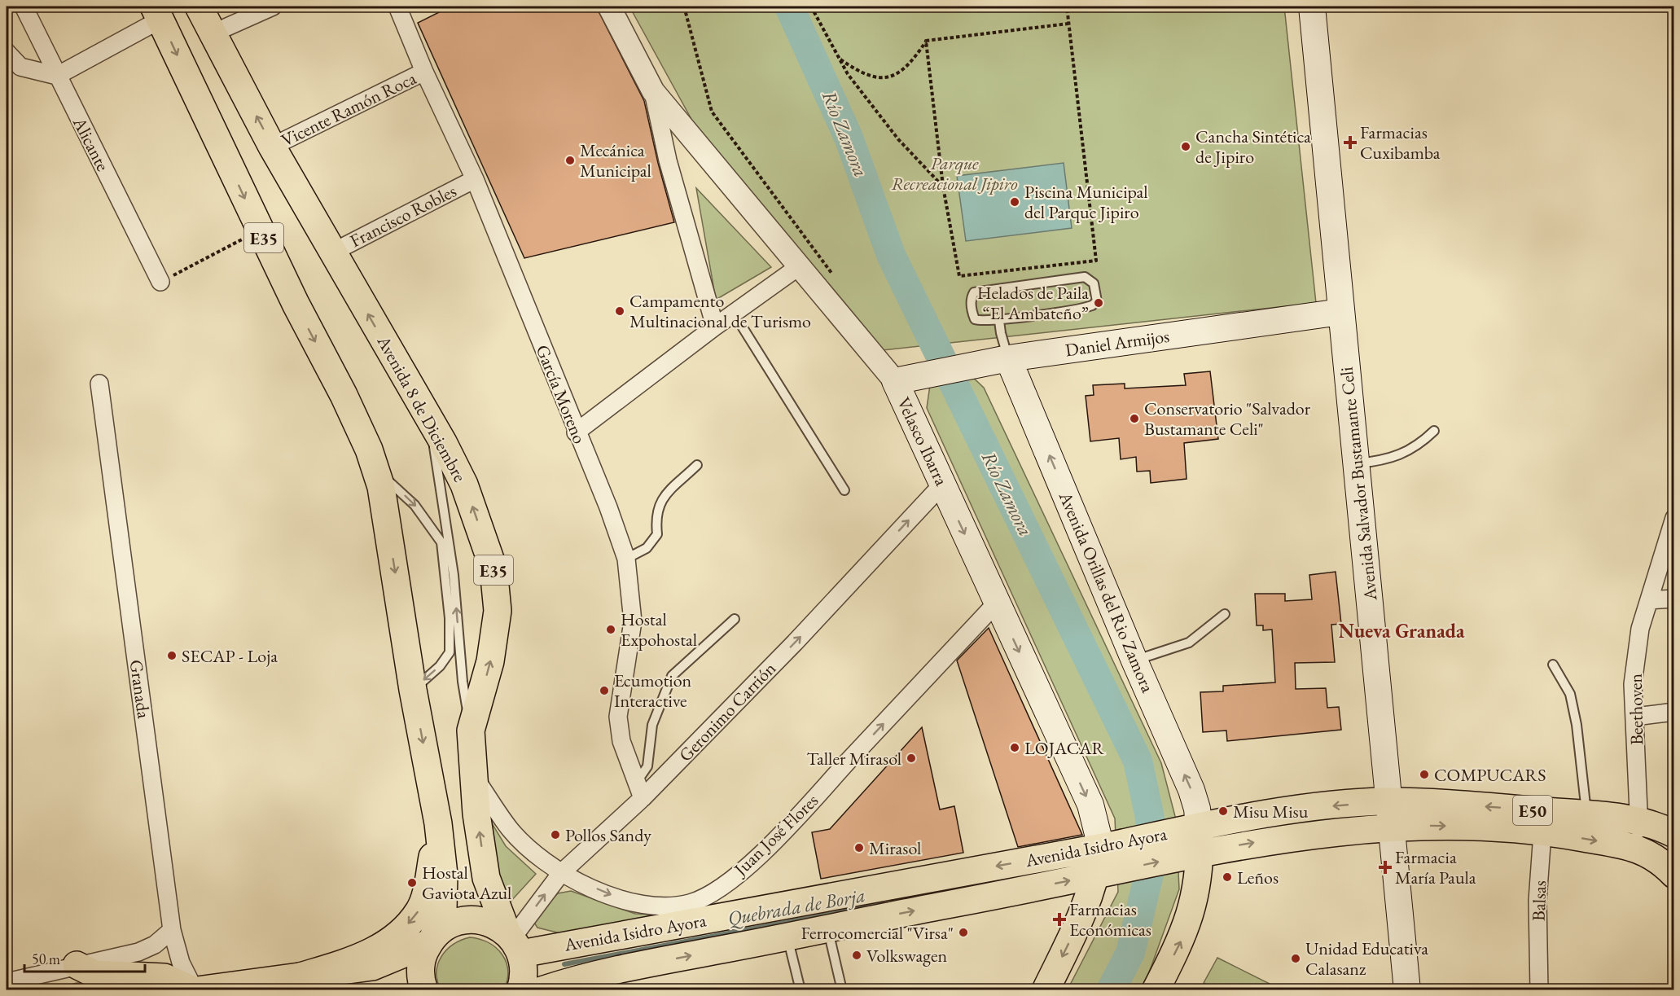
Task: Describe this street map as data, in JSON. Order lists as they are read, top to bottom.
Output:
{
  "streets": {
    "main road": [
      "E35",
      "Daniel Armijos",
      "Avenida 8 de Diciembre",
      "Velasco Ibarra",
      "Avenida Salvador Bustamante Celi",
      "Avenida Orillas del Rio Zamora",
      "E50",
      "Avenida Isidro Ayora"
    ],
    "street": [
      "Vicente Ramón Roca",
      "Alicante",
      "Francisco Robles",
      "García Moreno",
      "Granada",
      "Beethoven",
      "Geronimo Carrión",
      "Juan José Flores",
      "Balsas"
    ]
  },
  "crossings": [
    ["Vicente Ramón Roca", "García Moreno"],
    ["Vicente Ramón Roca", "Avenida 8 de Diciembre"],
    ["Francisco Robles", "García Moreno"],
    ["Francisco Robles", "Avenida 8 de Diciembre"],
    ["E35", "Avenida 8 de Diciembre"],
    ["E35", "Geronimo Carrión"],
    ["E35", "Avenida Isidro Ayora"],
    ["Daniel Armijos", "Velasco Ibarra"],
    ["Daniel Armijos", "Avenida Salvador Bustamante Celi"],
    ["Daniel Armijos", "Avenida Orillas del Rio Zamora"],
    ["García Moreno", "Geronimo Carrión"],
    ["Avenida 8 de Diciembre", "Geronimo Carrión"],
    ["Avenida 8 de Diciembre", "Juan José Flores"],
    ["Avenida 8 de Diciembre", "Avenida Isidro Ayora"],
    ["Velasco Ibarra", "Geronimo Carrión"],
    ["Velasco Ibarra", "Juan José Flores"],
    ["Velasco Ibarra", "Avenida Isidro Ayora"],
    ["Avenida Salvador Bustamante Celi", "Avenida Isidro Ayora"],
    ["Avenida Orillas del Rio Zamora", "Avenida Isidro Ayora"],
    ["Beethoven", "Avenida Isidro Ayora"],
    ["Geronimo Carrión", "Juan José Flores"],
    ["Geronimo Carrión", "Avenida Isidro Ayora"],
    ["Avenida Isidro Ayora", "Balsas"]
  ],
  "one_way": ["Avenida Orillas del Rio Zamora", "Geronimo Carrión", "Juan José Flores"],
  "districts": ["Nueva Granada"],
  "water": ["Río Zamora", "Quebrada de Borja"],
  "parks": ["Parque Recreacional Jipiro"],
  "places": {
    "health": ["Farmacias Cuxibamba", "Farmacia María Paula", "Farmacias Económicas"],
    "other": [
      "Cancha Sintética de Jipiro",
      "Mecánica Municipal",
      "Piscina Municipal del Parque Jipiro",
      "Helados de Paila “El Ambateño”",
      "Campamento Multinacional de Turismo",
      "Conservatorio \"Salvador Bustamante Celi\"",
      "Hostal Expohostal",
      "SECAP - Loja",
      "Ecumotion Interactive",
      "LOJACAR",
      "Taller Mirasol",
      "COMPUCARS",
      "Misu Misu",
      "Pollos Sandy",
      "Mirasol",
      "Leños",
      "Hostal Gaviota Azul",
      "Ferrocomercial \"Virsa\"",
      "Volkswagen",
      "Unidad Educativa Calasanz"
    ]
  },
  "scale_bar": "50 m"
}
